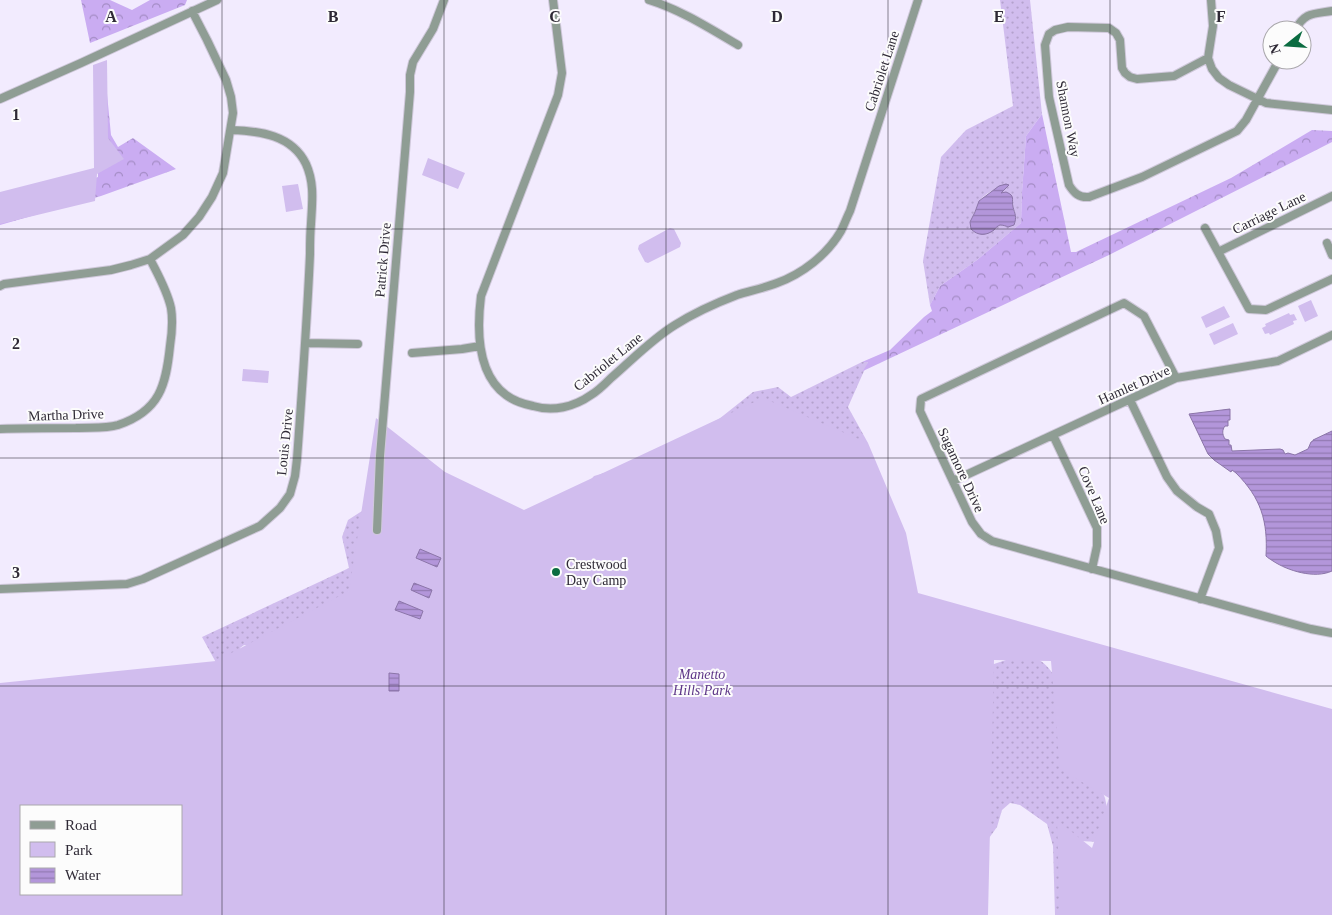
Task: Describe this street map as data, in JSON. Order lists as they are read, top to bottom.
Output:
{
  "streets": {
    "street": [
      "Cabriolet Lane",
      "Shannon Way",
      "Carriage Lane",
      "Patrick Drive",
      "Hamlet Drive",
      "Martha Drive",
      "Louis Drive",
      "Sagamore Drive",
      "Cove Lane"
    ]
  },
  "crossings": [
    ["Hamlet Drive", "Sagamore Drive"],
    ["Hamlet Drive", "Cove Lane"],
    ["Sagamore Drive", "Cove Lane"]
  ],
  "parks": ["Manetto Hills Park"],
  "places": ["Crestwood Day Camp"],
  "legend": ["Road", "Park", "Water"],
  "north": "left",
  "grid": {
    "columns": [
      "A",
      "B",
      "C",
      "D",
      "E",
      "F"
    ],
    "rows": ["1", "2", "3"]
  }
}
